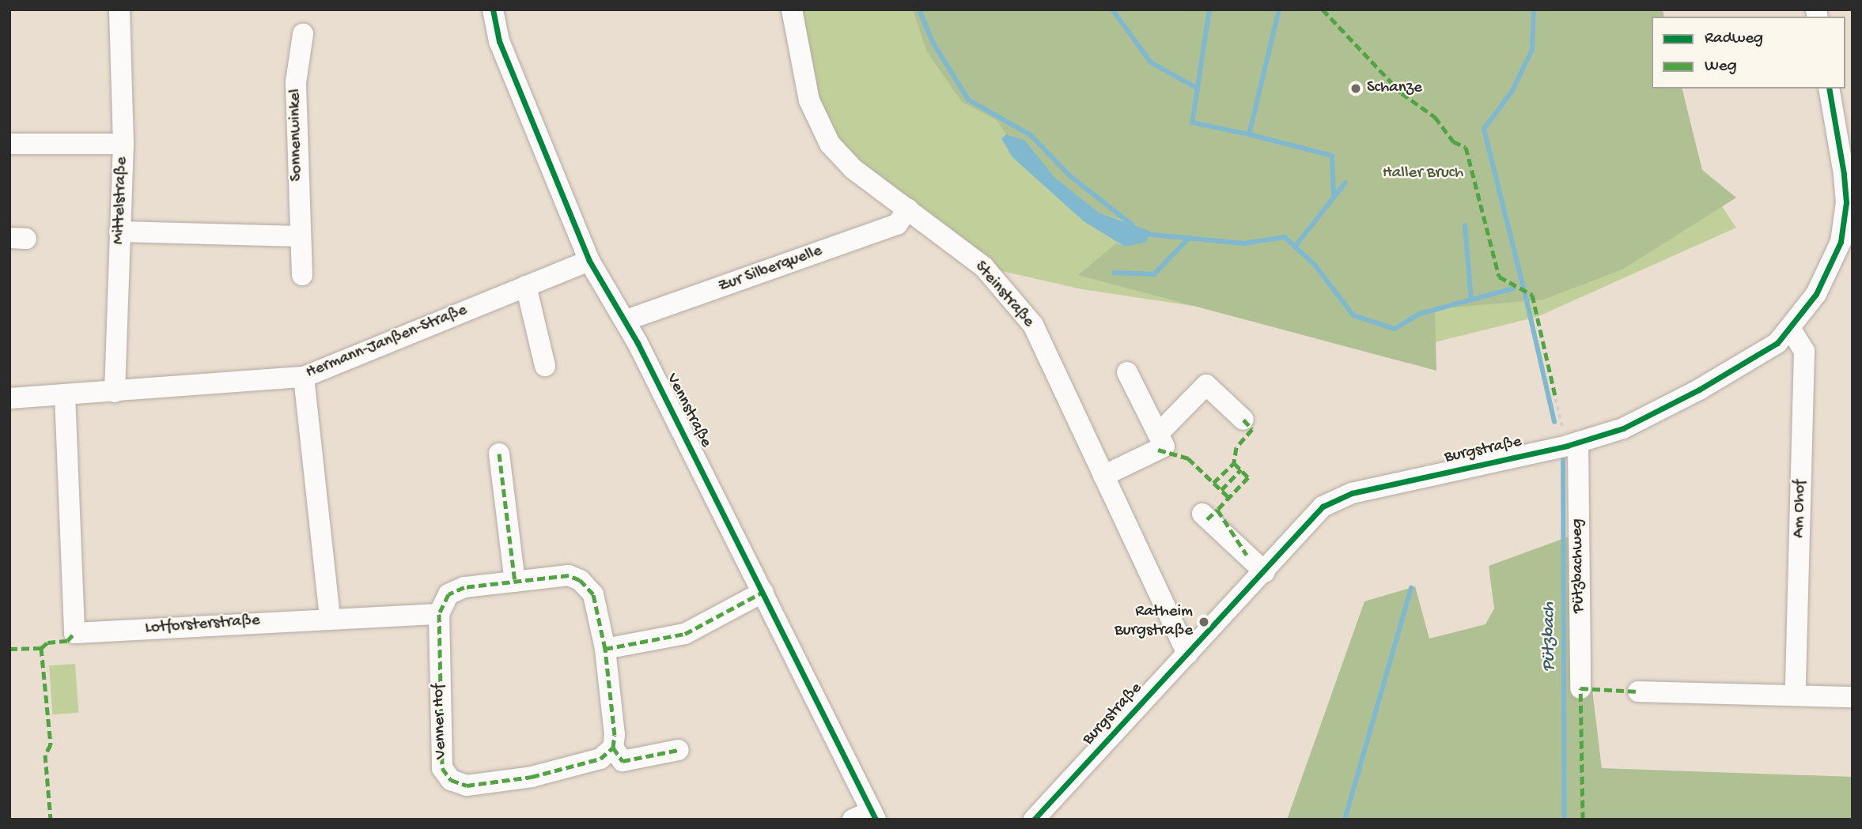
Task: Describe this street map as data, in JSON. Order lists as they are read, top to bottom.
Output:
{
  "streets": {
    "street": [
      "Sonnenwinkel",
      "Mittelstraße",
      "Zur Silberquelle",
      "Steinstraße",
      "Hermann-Janßen-Straße",
      "Vennstraße",
      "Burgstraße",
      "Am Ohof",
      "Pützbachweg",
      "Lotforsterstraße",
      "Venner Hof"
    ]
  },
  "crossings": [
    ["Mittelstraße", "Hermann-Janßen-Straße"],
    ["Zur Silberquelle", "Steinstraße"],
    ["Zur Silberquelle", "Vennstraße"],
    ["Steinstraße", "Burgstraße"],
    ["Hermann-Janßen-Straße", "Vennstraße"],
    ["Hermann-Janßen-Straße", "Lotforsterstraße"],
    ["Burgstraße", "Am Ohof"],
    ["Burgstraße", "Pützbachweg"],
    ["Lotforsterstraße", "Venner Hof"]
  ],
  "water": ["Pützbach"],
  "parks": ["Haller Bruch"],
  "places": ["Schanze", "Ratheim Burgstraße"],
  "legend": ["Radweg", "Weg"]
}
